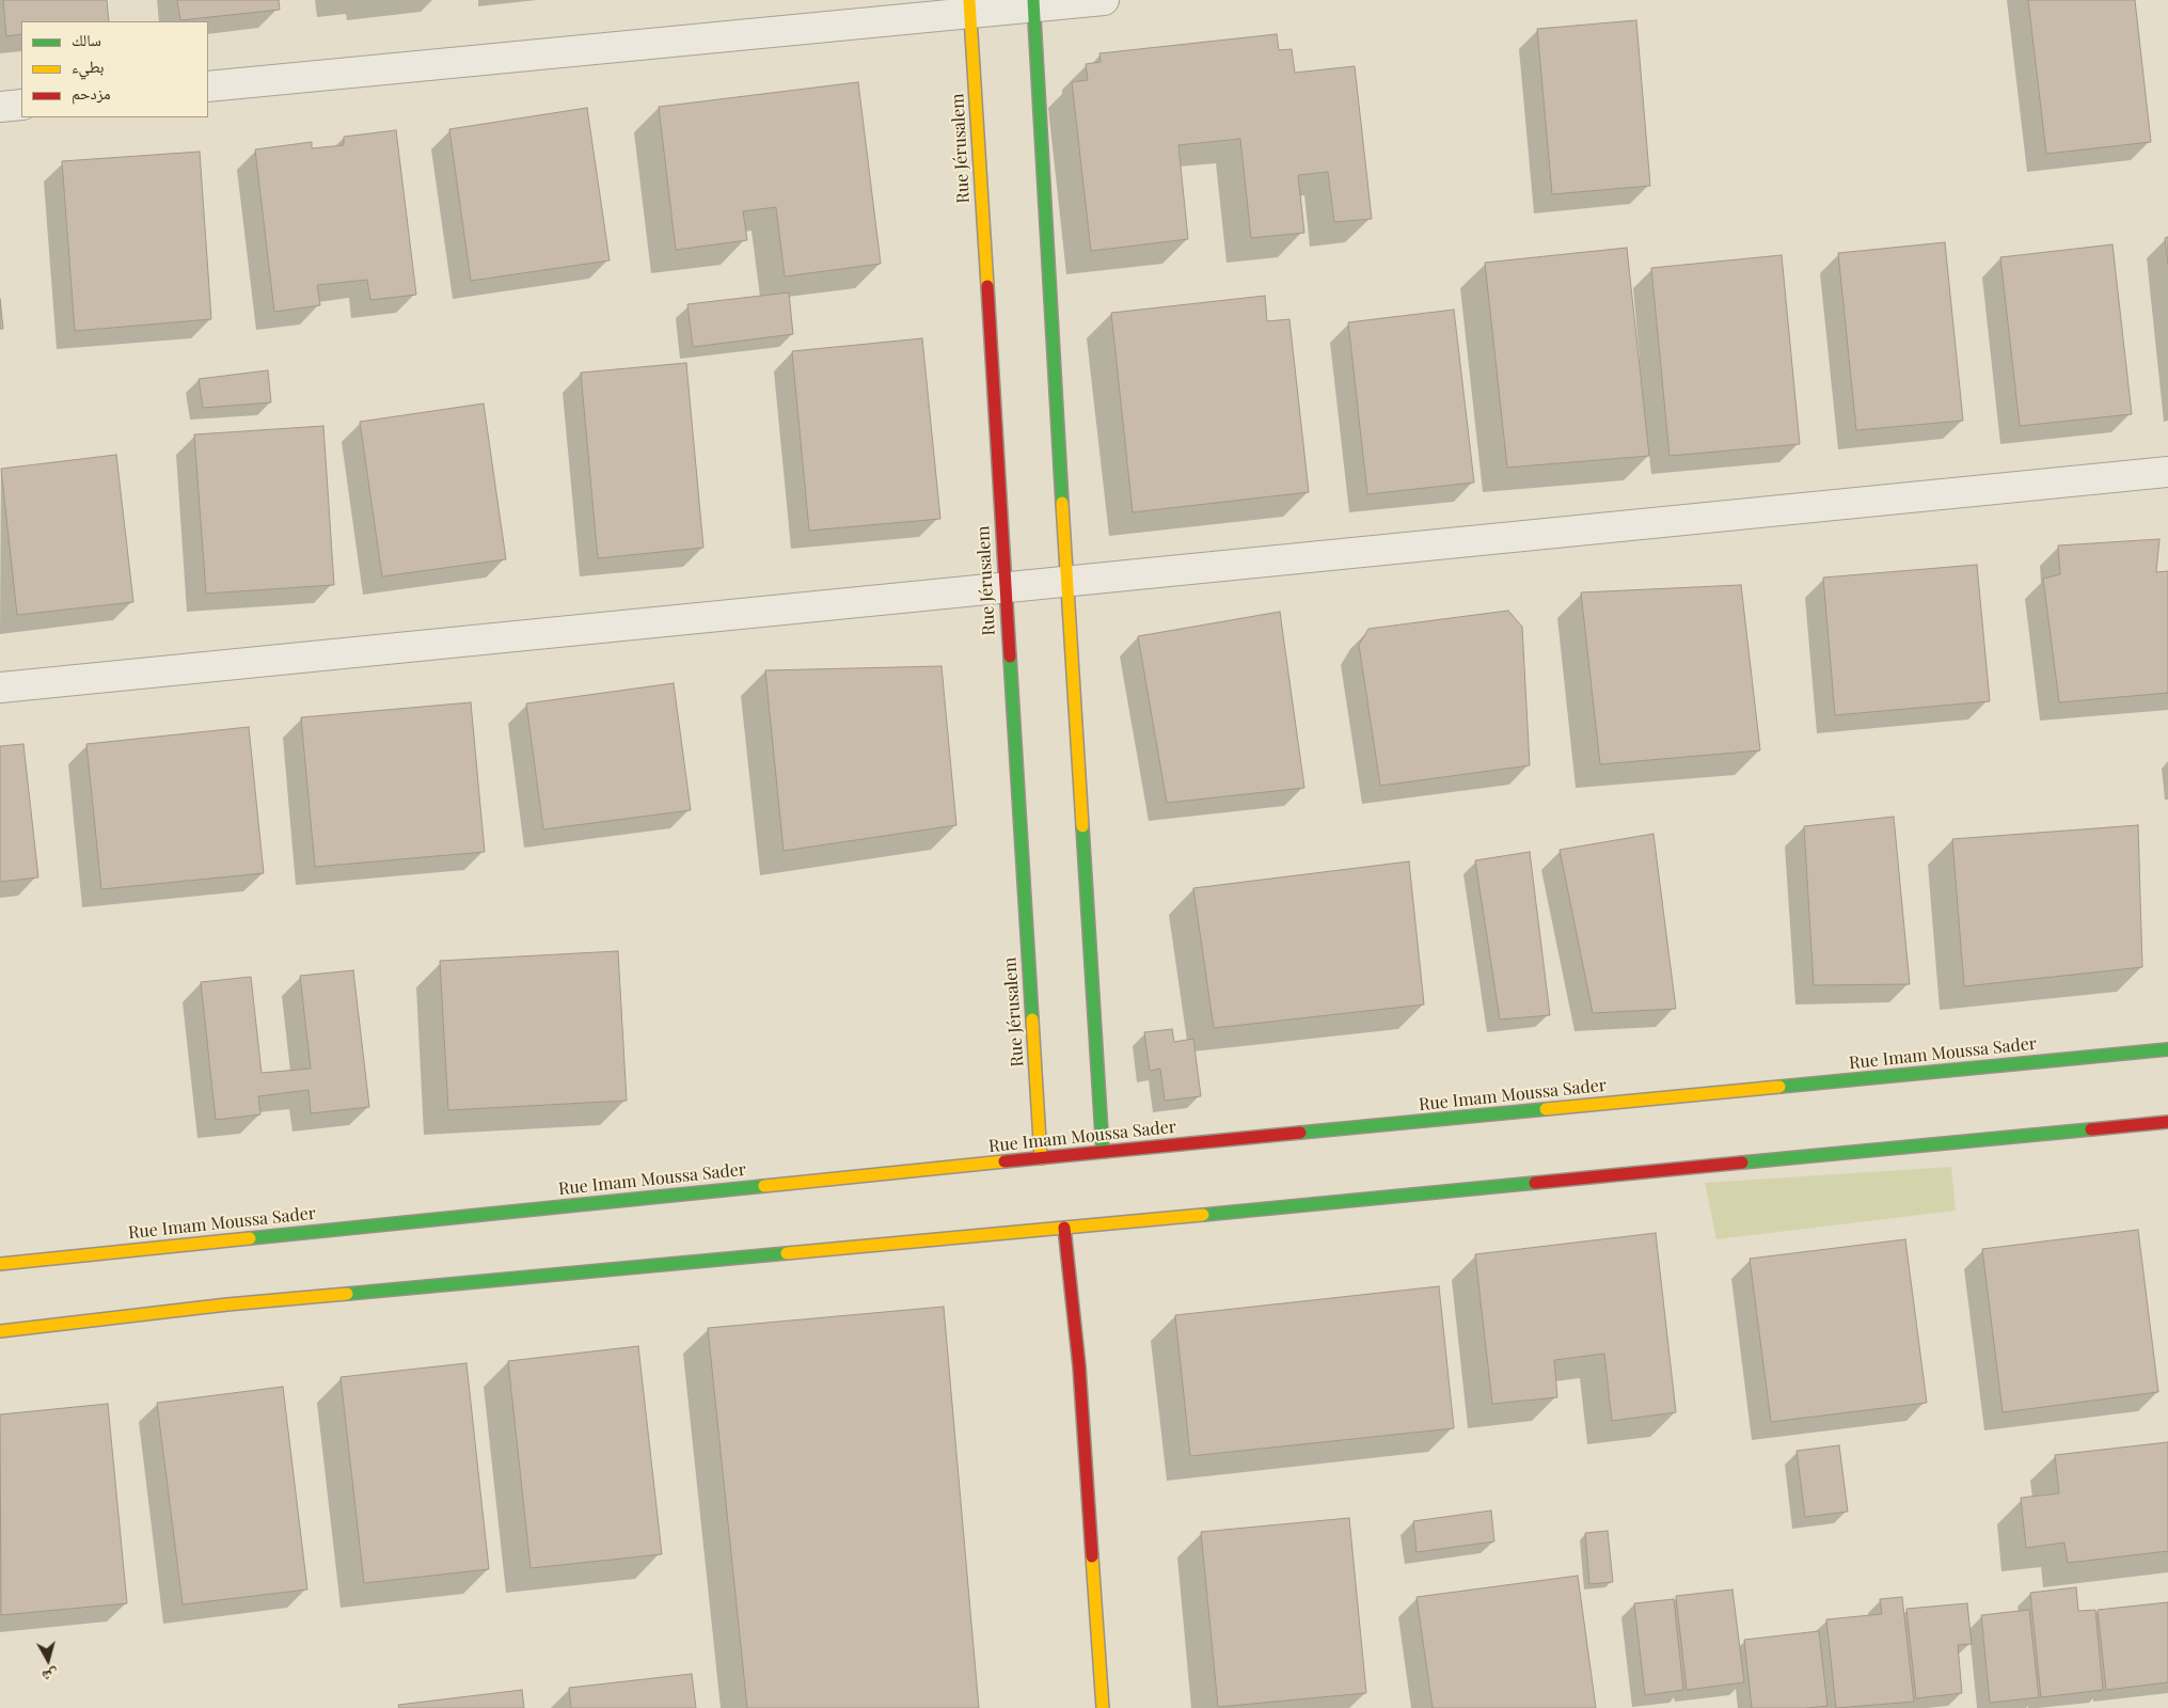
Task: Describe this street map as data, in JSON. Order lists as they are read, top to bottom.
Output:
{
  "streets": {
    "main road": ["Rue Jérusalem", "Rue Imam Moussa Sader"]
  },
  "crossings": [
    ["Rue Jérusalem", "Rue Imam Moussa Sader"]
  ],
  "legend": ["سالك", "بطيء", "مزدحم"],
  "north": "bottom"
}
